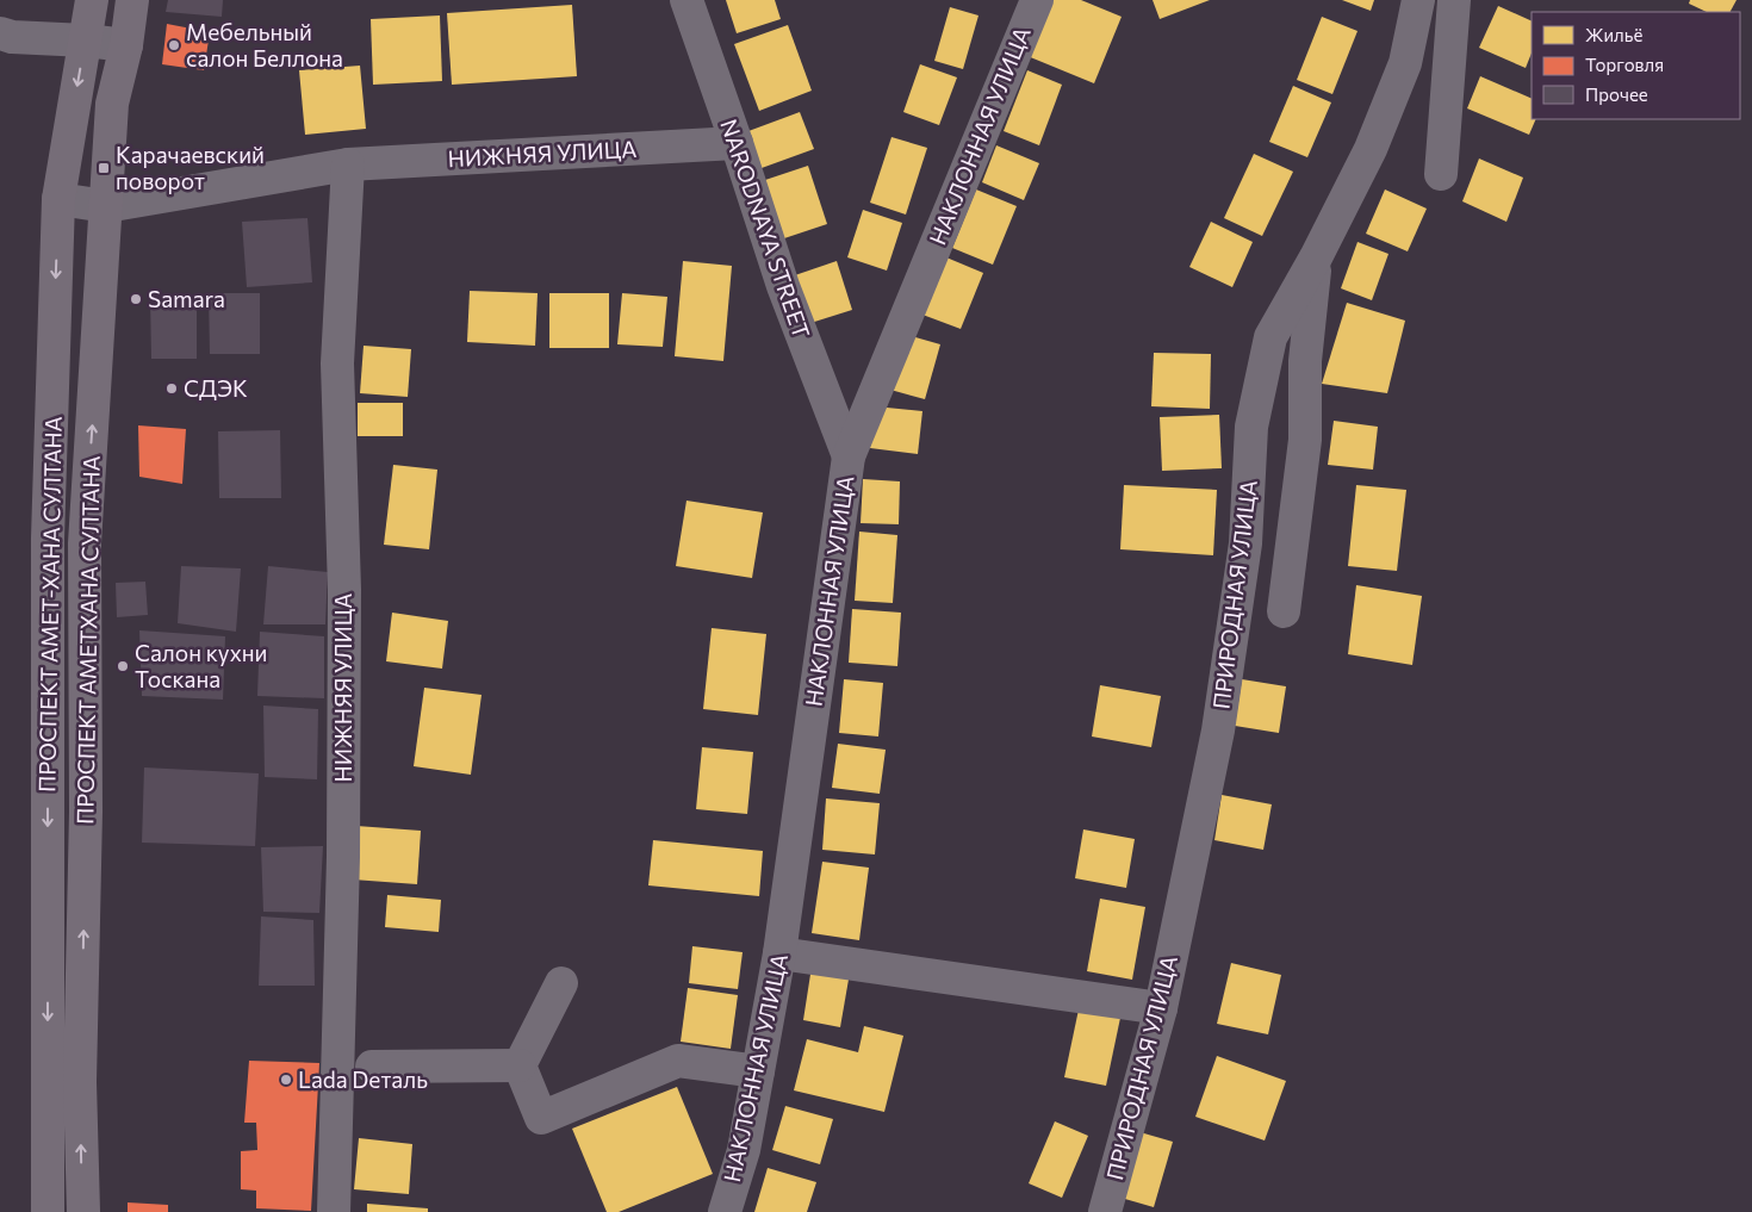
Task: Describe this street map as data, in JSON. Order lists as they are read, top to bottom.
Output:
{
  "streets": {
    "main road": ["ПРОСПЕКТ АМЕТ-ХАНА СУЛТАНА", "ПРОСПЕКТ АМЕТХАНА СУЛТАНА"],
    "street": [
      "НАКЛОННАЯ УЛИЦА",
      "НИЖНЯЯ УЛИЦА",
      "NARODNAYA STREET",
      "ПРИРОДНАЯ УЛИЦА"
    ]
  },
  "crossings": [
    ["НАКЛОННАЯ УЛИЦА", "NARODNAYA STREET"],
    ["НИЖНЯЯ УЛИЦА", "NARODNAYA STREET"],
    ["НИЖНЯЯ УЛИЦА", "ПРОСПЕКТ АМЕТ-ХАНА СУЛТАНА"],
    ["НИЖНЯЯ УЛИЦА", "ПРОСПЕКТ АМЕТХАНА СУЛТАНА"]
  ],
  "one_way": ["ПРОСПЕКТ АМЕТ-ХАНА СУЛТАНА", "ПРОСПЕКТ АМЕТХАНА СУЛТАНА"],
  "places": {
    "other": [
      "Мебельный салон Беллона",
      "Samara",
      "СДЭК",
      "Салон кухни Тоскана",
      "Lada Dеталь"
    ],
    "transit": ["Карачаевский поворот"]
  },
  "legend": ["Жильё", "Торговля", "Прочее"]
}
